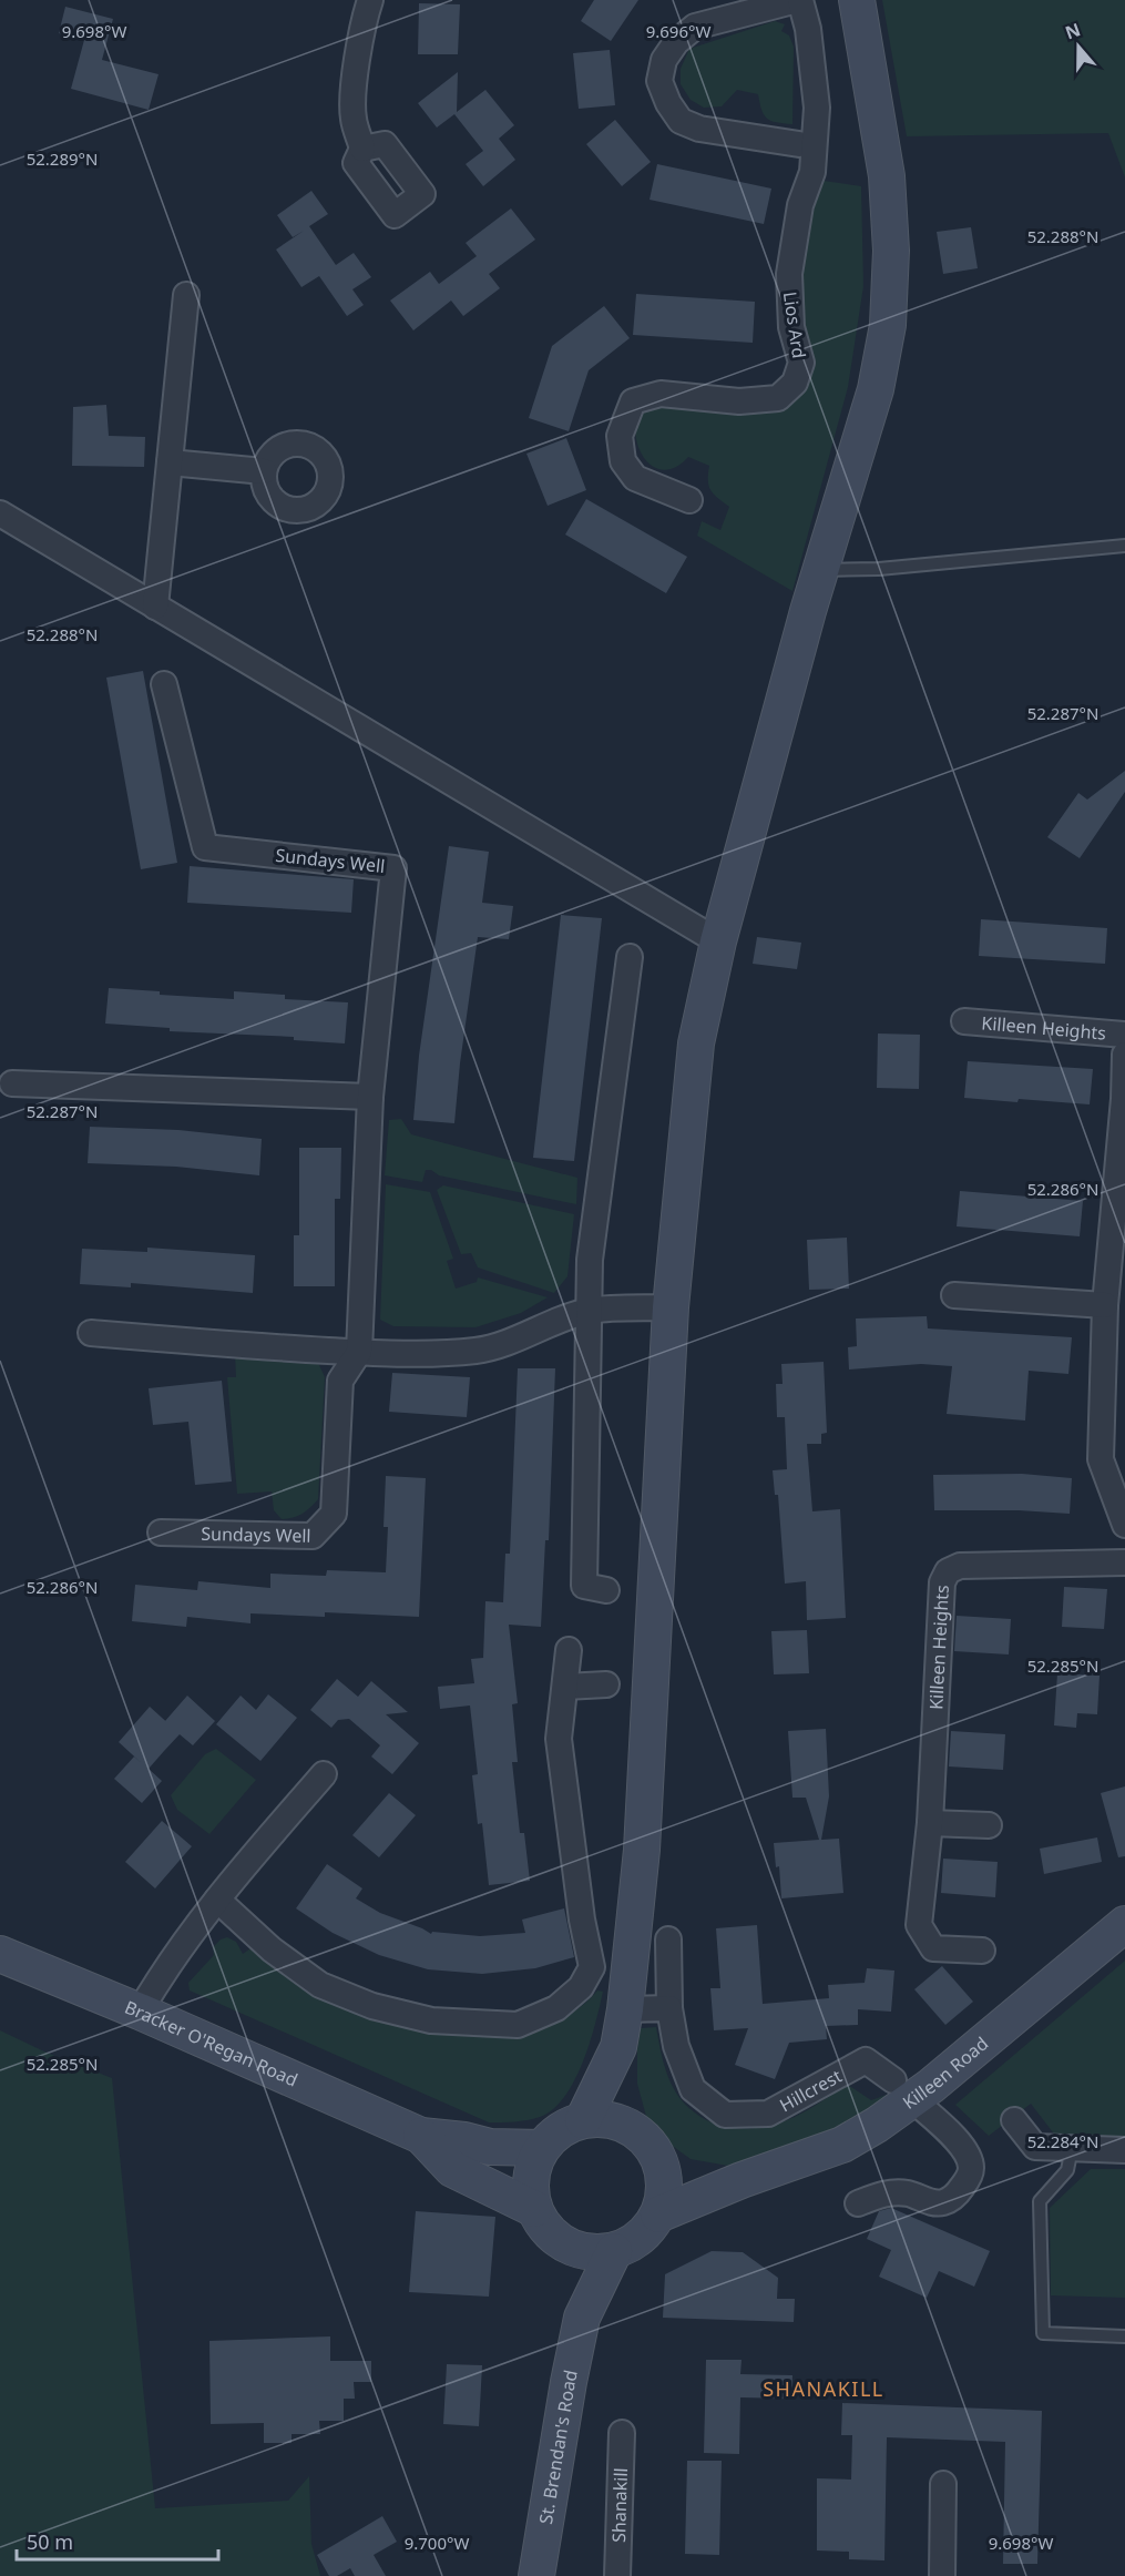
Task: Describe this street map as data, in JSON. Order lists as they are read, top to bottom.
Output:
{
  "streets": {
    "main road": ["Bracker O'Regan Road", "Killeen Road", "St. Brendan's Road"],
    "street": [
      "Lios Ard",
      "Sundays Well",
      "Killeen Heights",
      "Hillcrest",
      "Shanakill"
    ]
  },
  "crossings": [
    ["Bracker O'Regan Road", "Killeen Road"],
    ["Killeen Road", "Hillcrest"]
  ],
  "districts": ["SHANAKILL"],
  "scale_bar": "50 m",
  "north": "top",
  "coordinates": [
    "9.698°W",
    "9.696°W",
    "52.289°N",
    "52.288°N",
    "52.287°N",
    "52.286°N",
    "52.285°N",
    "52.284°N",
    "9.700°W"
  ]
}
